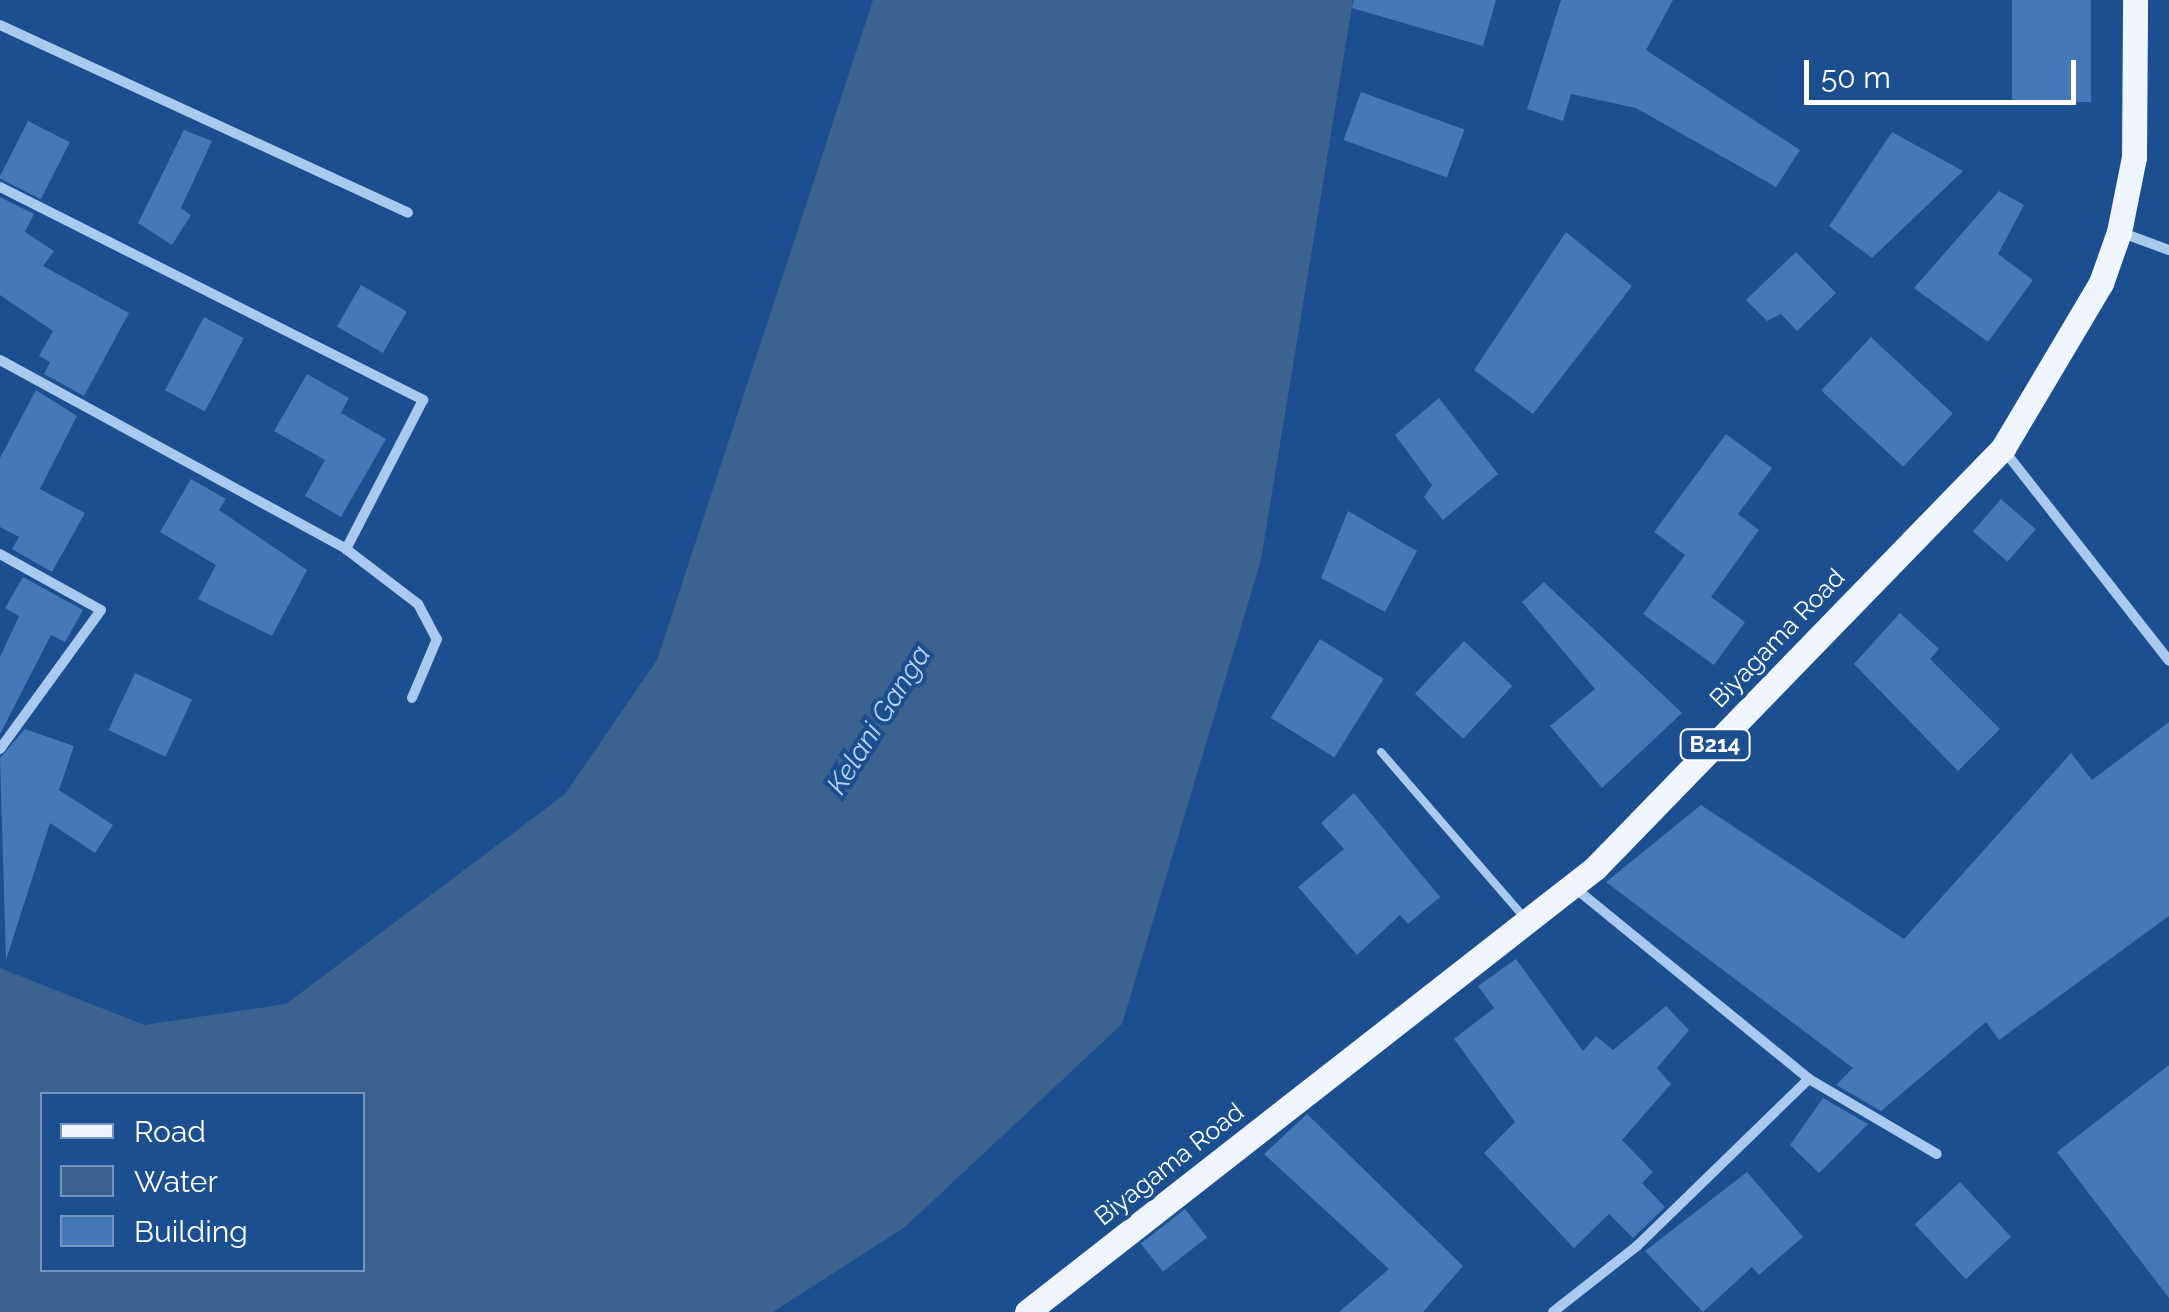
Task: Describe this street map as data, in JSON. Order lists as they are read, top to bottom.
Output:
{
  "streets": {
    "main road": ["Biyagama Road", "B214"]
  },
  "water": ["Kelani Ganga"],
  "legend": ["Road", "Water", "Building"],
  "scale_bar": "50 m"
}
